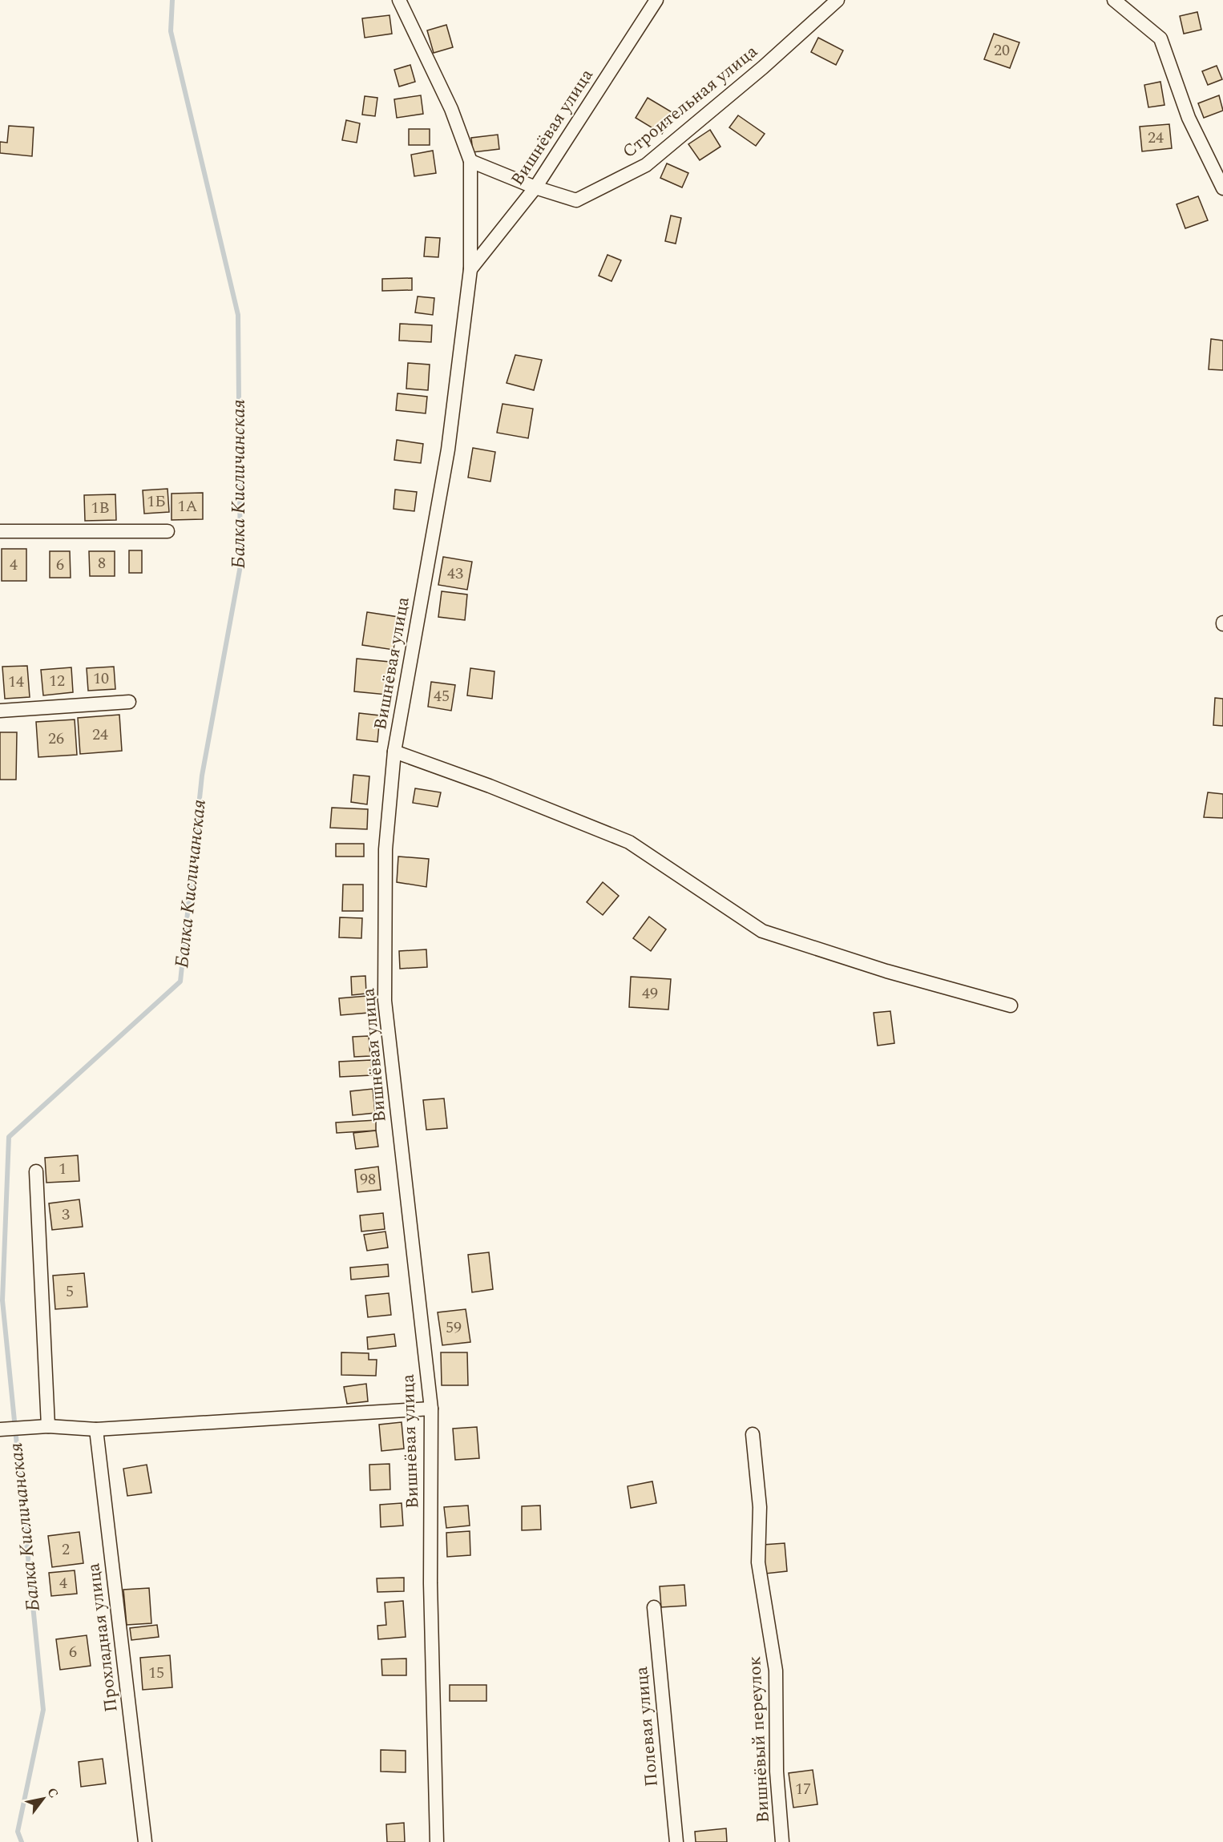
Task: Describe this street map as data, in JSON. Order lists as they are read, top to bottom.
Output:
{
  "streets": {
    "street": [
      "Строительная улица",
      "Вишнёвая улица",
      "Прохладная улица",
      "Полевая улица",
      "Вишнёвый переулок"
    ]
  },
  "crossings": [
    ["Строительная улица", "Вишнёвая улица"]
  ],
  "water": ["Балка Кисличанская"],
  "house_numbers": [
    "20",
    "24",
    "1Б",
    "1А",
    "1В",
    "8",
    "4",
    "6",
    "43",
    "10",
    "12",
    "14",
    "45",
    "24",
    "26",
    "49",
    "1",
    "98",
    "3",
    "5",
    "59",
    "2",
    "4",
    "6",
    "15",
    "17"
  ],
  "north": "top right"
}
